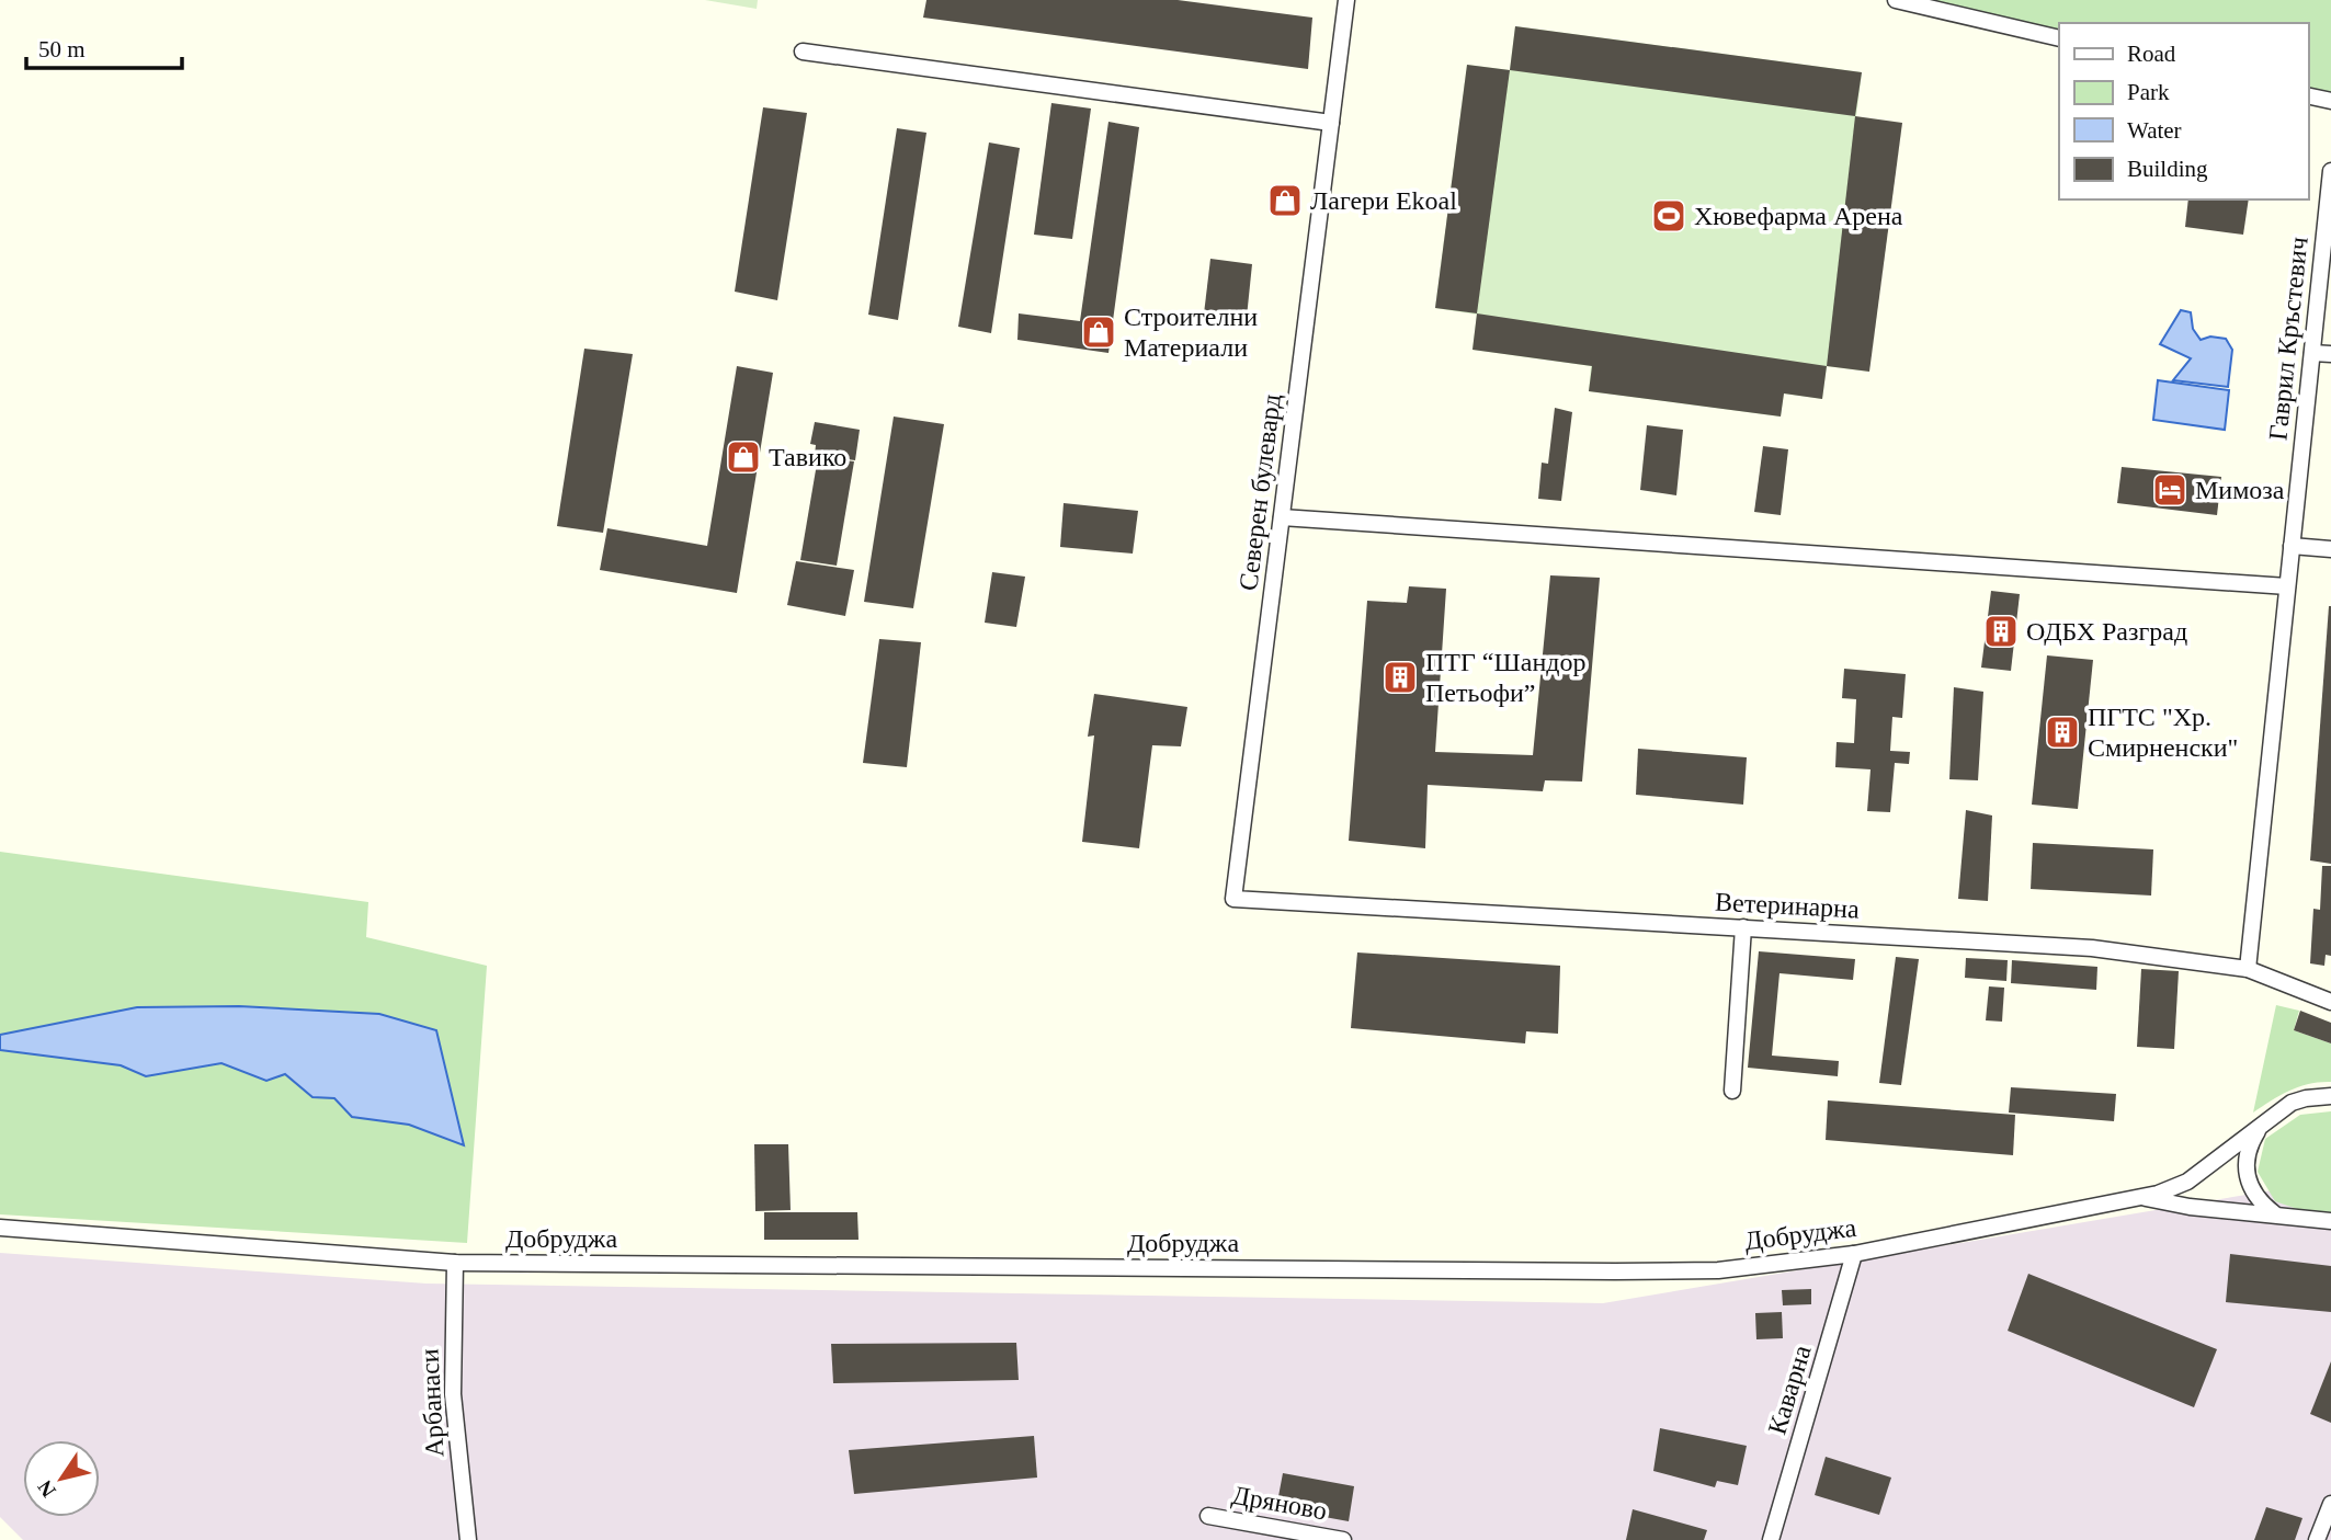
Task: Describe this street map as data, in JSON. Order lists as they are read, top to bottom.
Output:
{
  "streets": {
    "street": [
      "Гаврил Кръстевич",
      "Северен булевард",
      "Ветеринарна",
      "Добруджа",
      "Каварна",
      "Арбанаси",
      "Дряново"
    ]
  },
  "crossings": [
    ["Гаврил Кръстевич", "Ветеринарна"],
    ["Северен булевард", "Ветеринарна"],
    ["Добруджа", "Каварна"],
    ["Добруджа", "Арбанаси"]
  ],
  "places": {
    "shop": ["Лагери Ekoal", "Строителни Материали", "Тавико"],
    "sports": ["Хювефарма Арена"],
    "hotel": ["Мимоза"],
    "building": ["ОДБХ Разград", "ПТГ “Шандор Петьофи”", "ПГТС \"Хр. Смирненски\""]
  },
  "legend": [
    "Road",
    "Park",
    "Water",
    "Building"
  ],
  "scale_bar": "50 m",
  "north": "bottom left"
}
